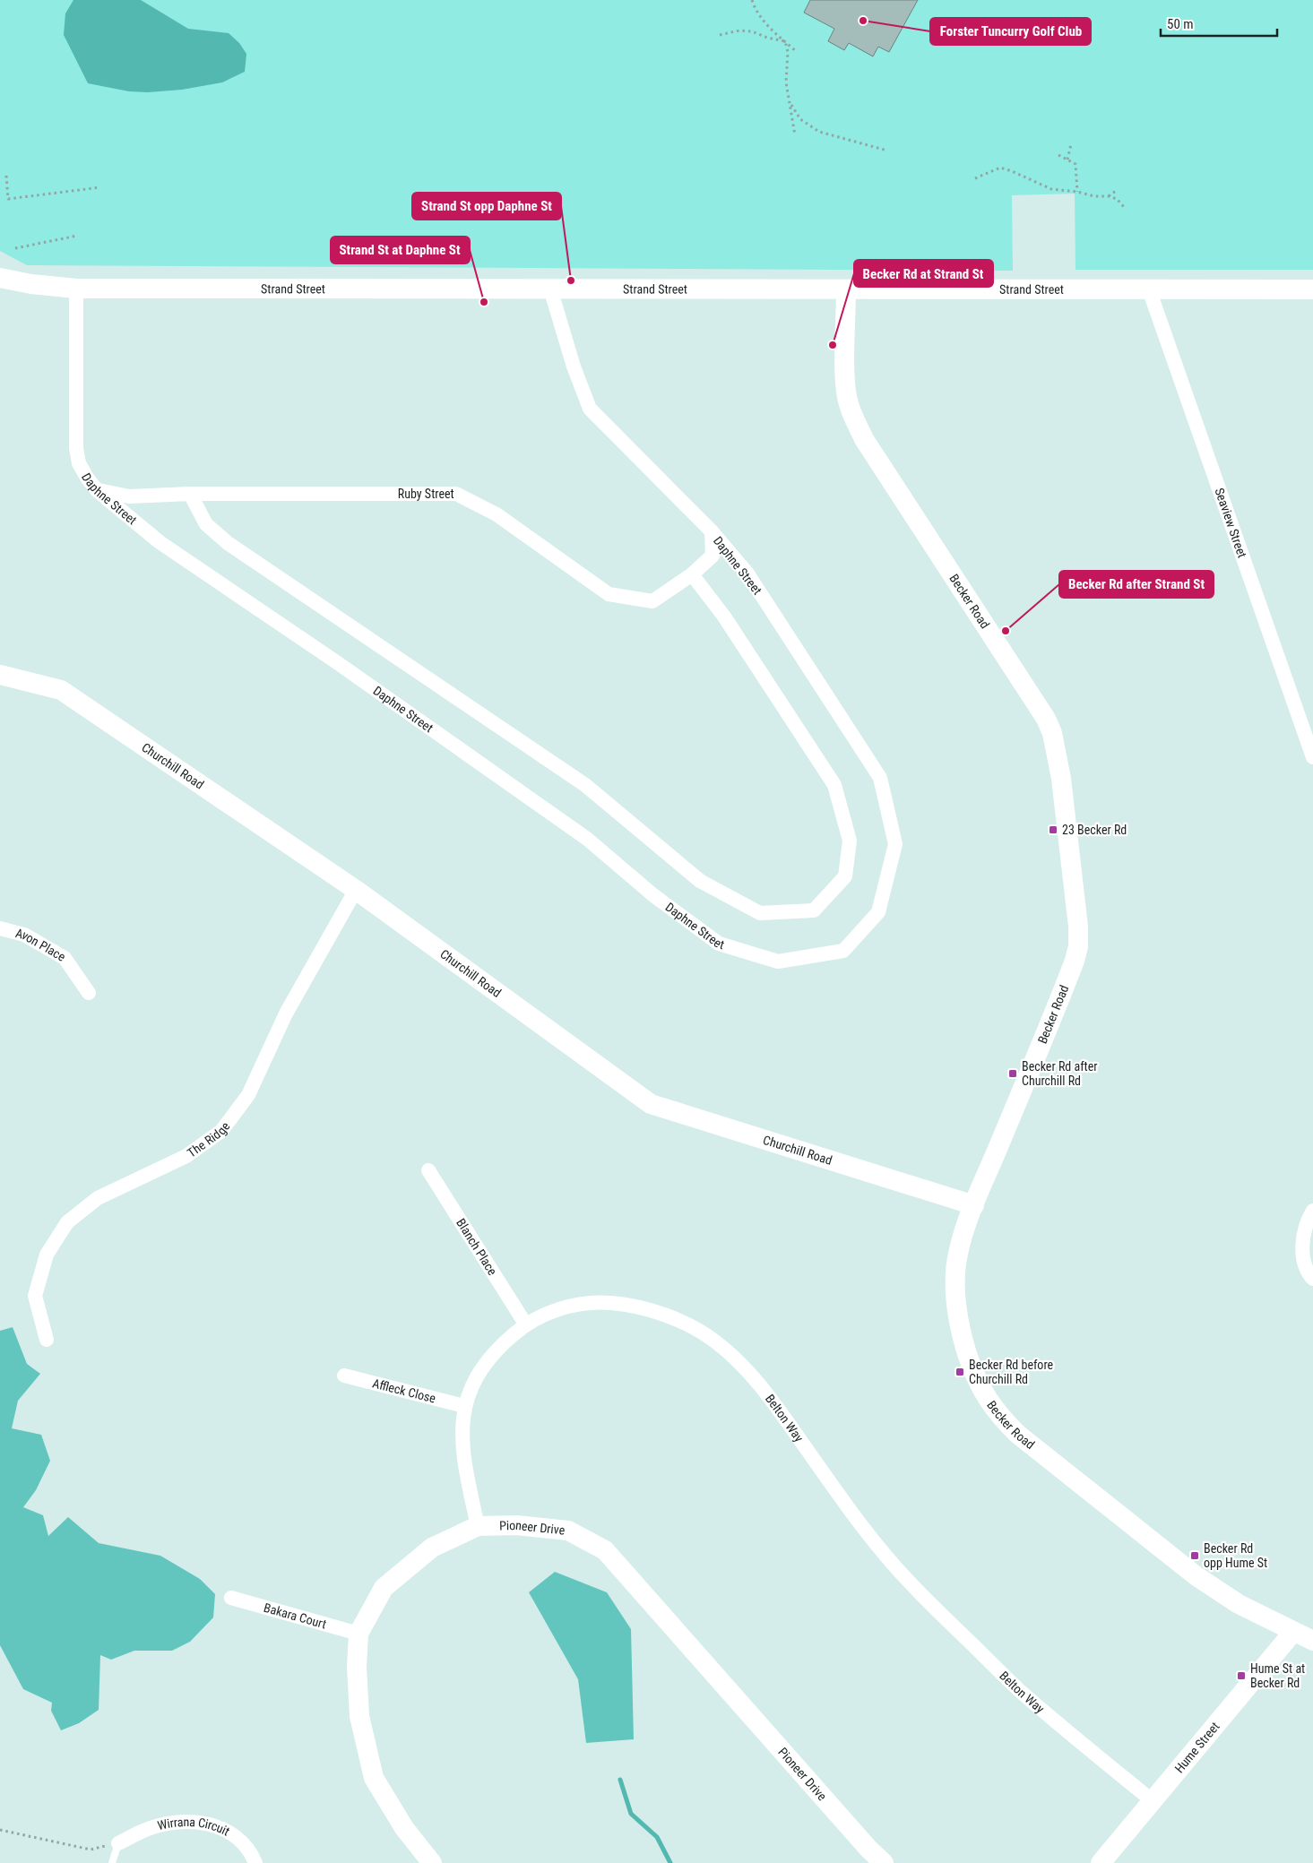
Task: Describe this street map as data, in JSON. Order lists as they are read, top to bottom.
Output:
{
  "streets": {
    "street": [
      "Strand Street",
      "Ruby Street",
      "Daphne Street",
      "Seaview Street",
      "Becker Road",
      "Churchill Road",
      "Avon Place",
      "The Ridge",
      "Blanch Place",
      "Affleck Close",
      "Belton Way",
      "Pioneer Drive",
      "Bakara Court",
      "Hume Street",
      "Wirrana Circuit"
    ]
  },
  "crossings": [
    ["Strand Street", "Daphne Street"],
    ["Strand Street", "Seaview Street"],
    ["Strand Street", "Becker Road"],
    ["Ruby Street", "Daphne Street"],
    ["Becker Road", "Churchill Road"],
    ["Becker Road", "Hume Street"],
    ["Churchill Road", "The Ridge"],
    ["Blanch Place", "Belton Way"],
    ["Affleck Close", "Belton Way"],
    ["Belton Way", "Pioneer Drive"],
    ["Belton Way", "Hume Street"],
    ["Pioneer Drive", "Bakara Court"]
  ],
  "places": {
    "other": [
      "Forster Tuncurry Golf Club",
      "Strand St opp Daphne St",
      "Strand St at Daphne St",
      "Becker Rd at Strand St",
      "Becker Rd after Strand St"
    ],
    "transit": [
      "23 Becker Rd",
      "Becker Rd after Churchill Rd",
      "Becker Rd before Churchill Rd",
      "Becker Rd opp Hume St",
      "Hume St at Becker Rd"
    ]
  },
  "scale_bar": "50 m"
}
